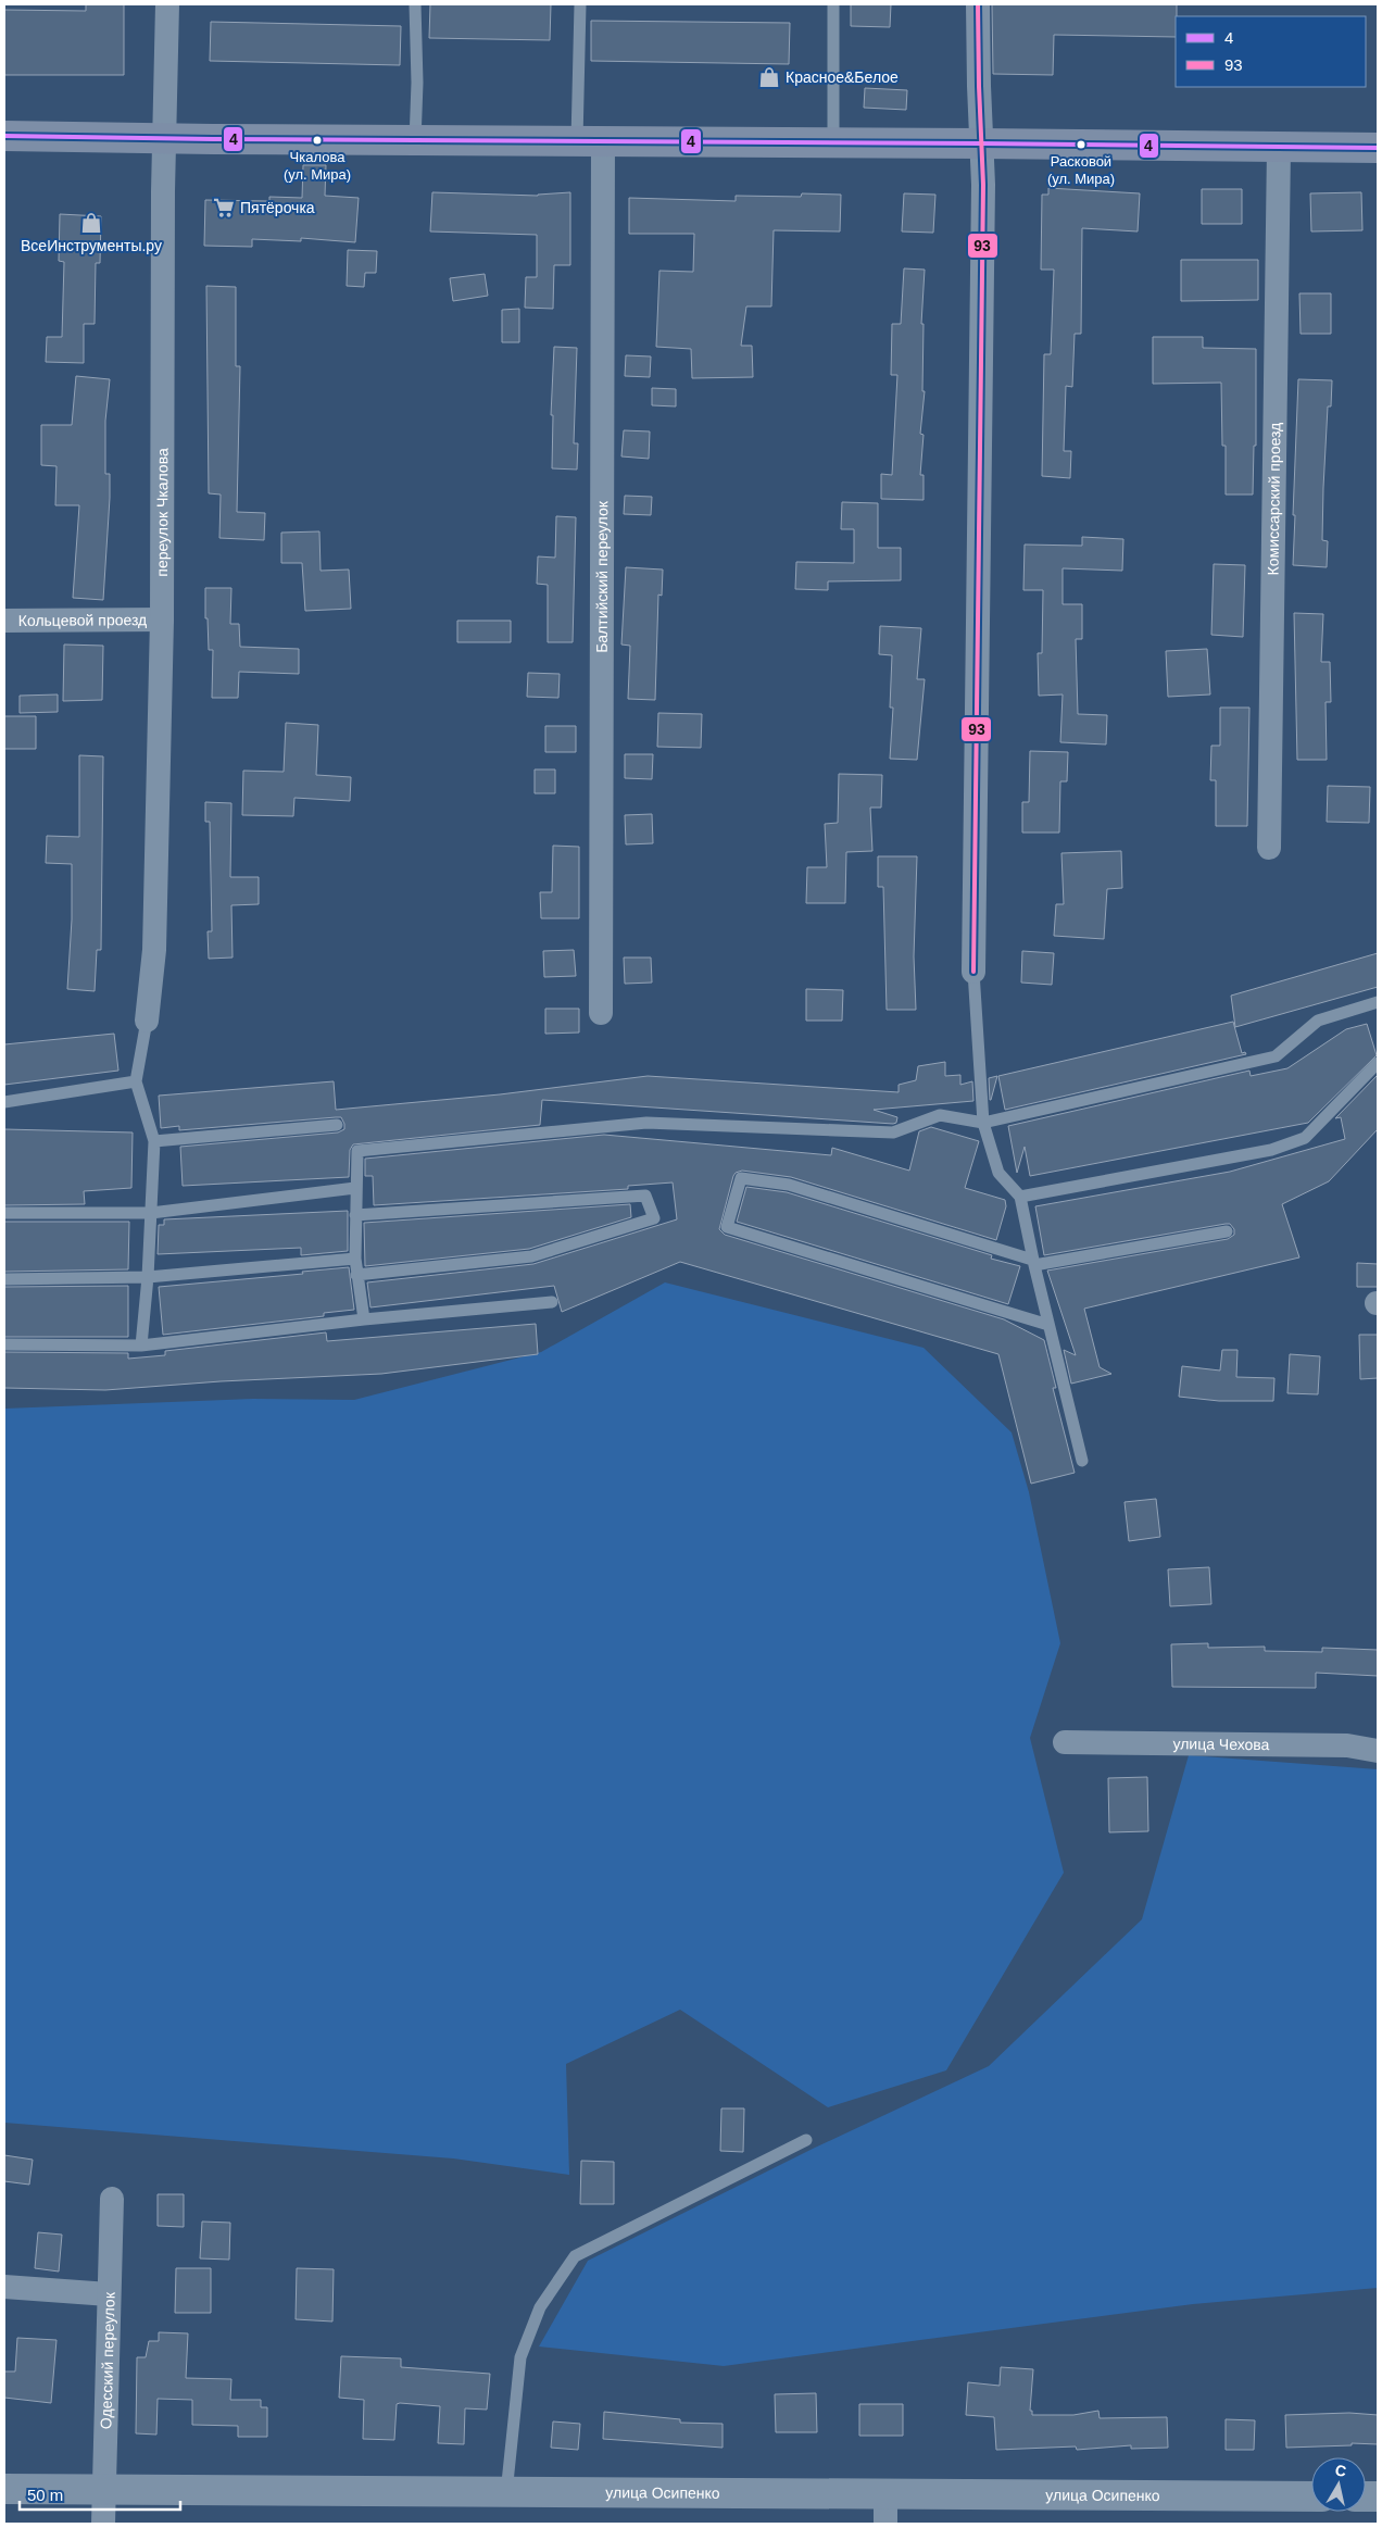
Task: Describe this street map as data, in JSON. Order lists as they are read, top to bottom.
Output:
{
  "streets": {
    "street": [
      "Комиссарский проезд",
      "переулок Чкалова",
      "Балтийский переулок",
      "Кольцевой проезд",
      "улица Чехова",
      "Одесский переулок",
      "улица Осипенко"
    ]
  },
  "crossings": [
    ["переулок Чкалова", "Кольцевой проезд"],
    ["Одесский переулок", "улица Осипенко"]
  ],
  "places": {
    "shop": ["Красное&Белое", "ВсеИнструменты.ру"],
    "other": ["Чкалова (ул. Мира)", "Расковой (ул. Мира)"],
    "supermarket": ["Пятёрочка"]
  },
  "lines": ["transit line 93", "transit line 4"],
  "legend": ["4", "93"],
  "scale_bar": "50 m",
  "north": "top"
}
